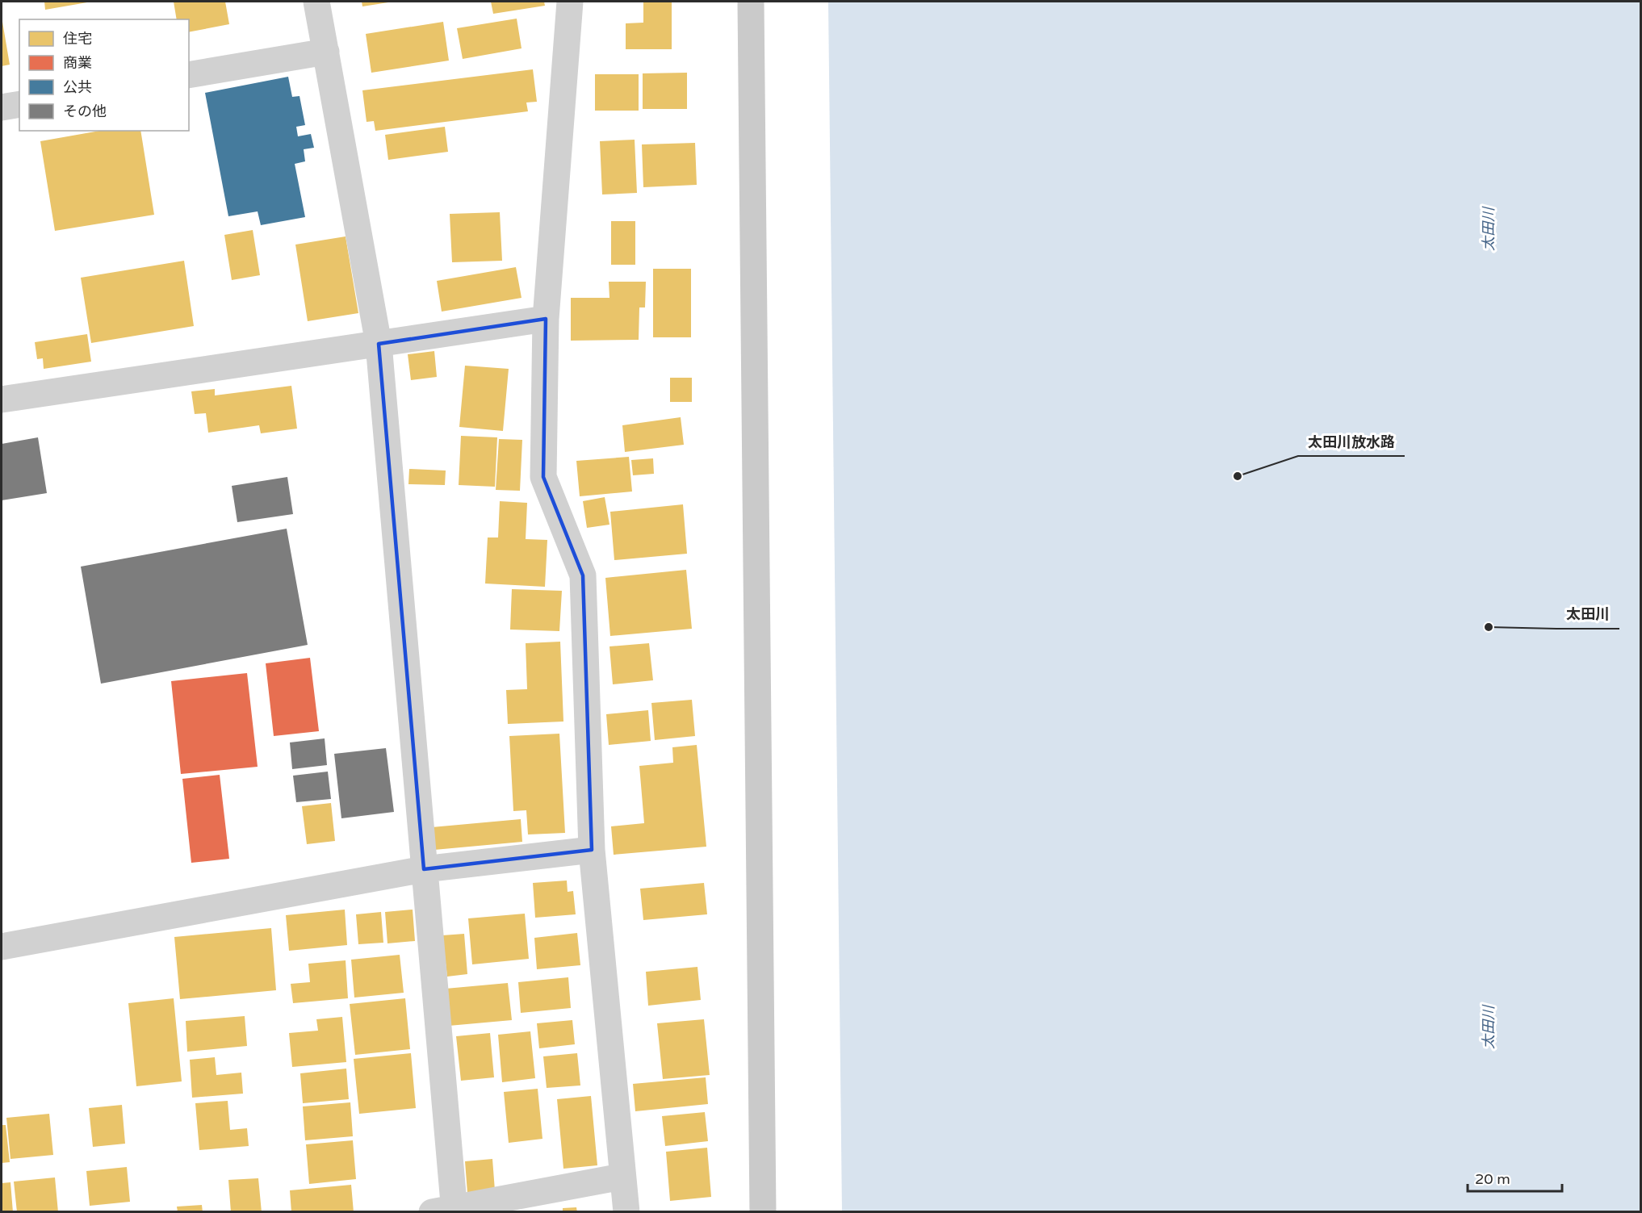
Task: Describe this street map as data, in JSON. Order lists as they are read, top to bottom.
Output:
{
  "water": ["太田川"],
  "places": ["太田川放水路", "太田川"],
  "legend": [
    "住宅",
    "商業",
    "公共",
    "その他"
  ],
  "scale_bar": "20 m"
}
